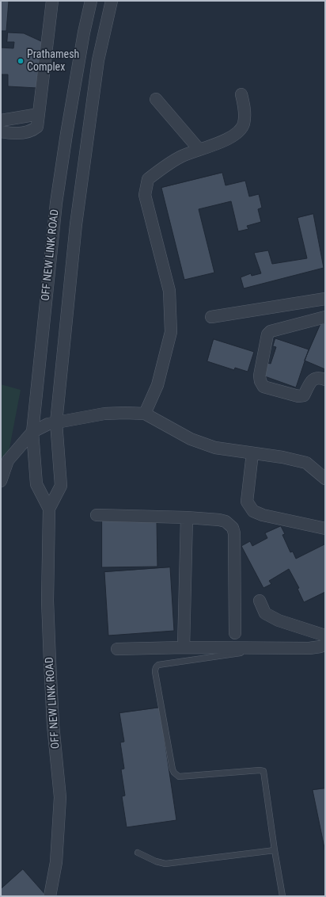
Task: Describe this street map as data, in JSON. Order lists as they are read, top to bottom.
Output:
{
  "streets": {
    "street": ["OFF NEW LINK ROAD"]
  },
  "places": ["Prathamesh Complex"]
}
